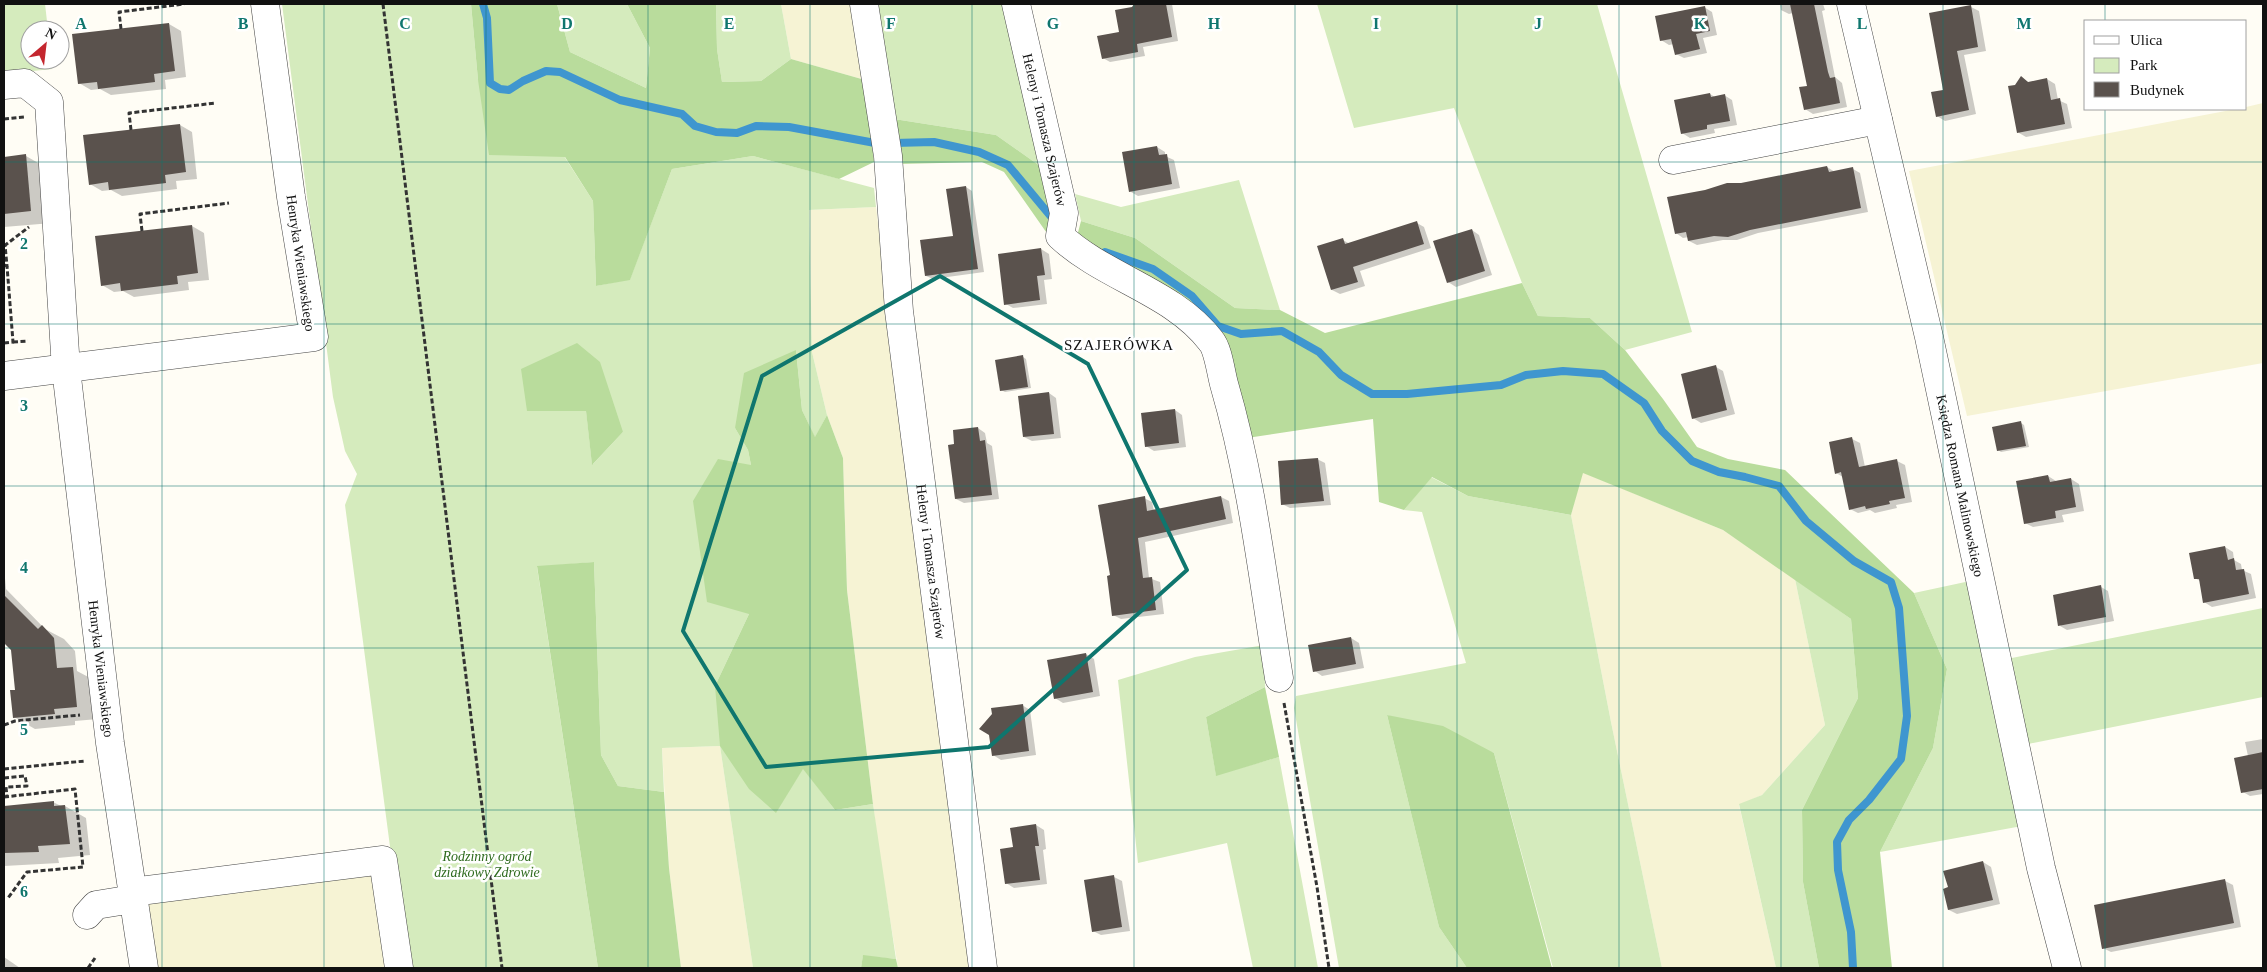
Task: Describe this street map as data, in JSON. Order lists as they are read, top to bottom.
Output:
{
  "streets": {
    "street": ["Heleny i Tomasza Szajerów", "Henryka Wieniawskiego", "Księdza Romana Malinowskiego"]
  },
  "districts": ["SZAJERÓWKA"],
  "parks": ["Rodzinny ogród działkowy Zdrowie"],
  "legend": ["Ulica", "Park", "Budynek"],
  "north": "top right",
  "grid": {
    "columns": [
      "A",
      "B",
      "C",
      "D",
      "E",
      "F",
      "G",
      "H",
      "I",
      "J",
      "K",
      "L",
      "M"
    ],
    "rows": [
      "2",
      "3",
      "4",
      "5",
      "6"
    ]
  }
}
